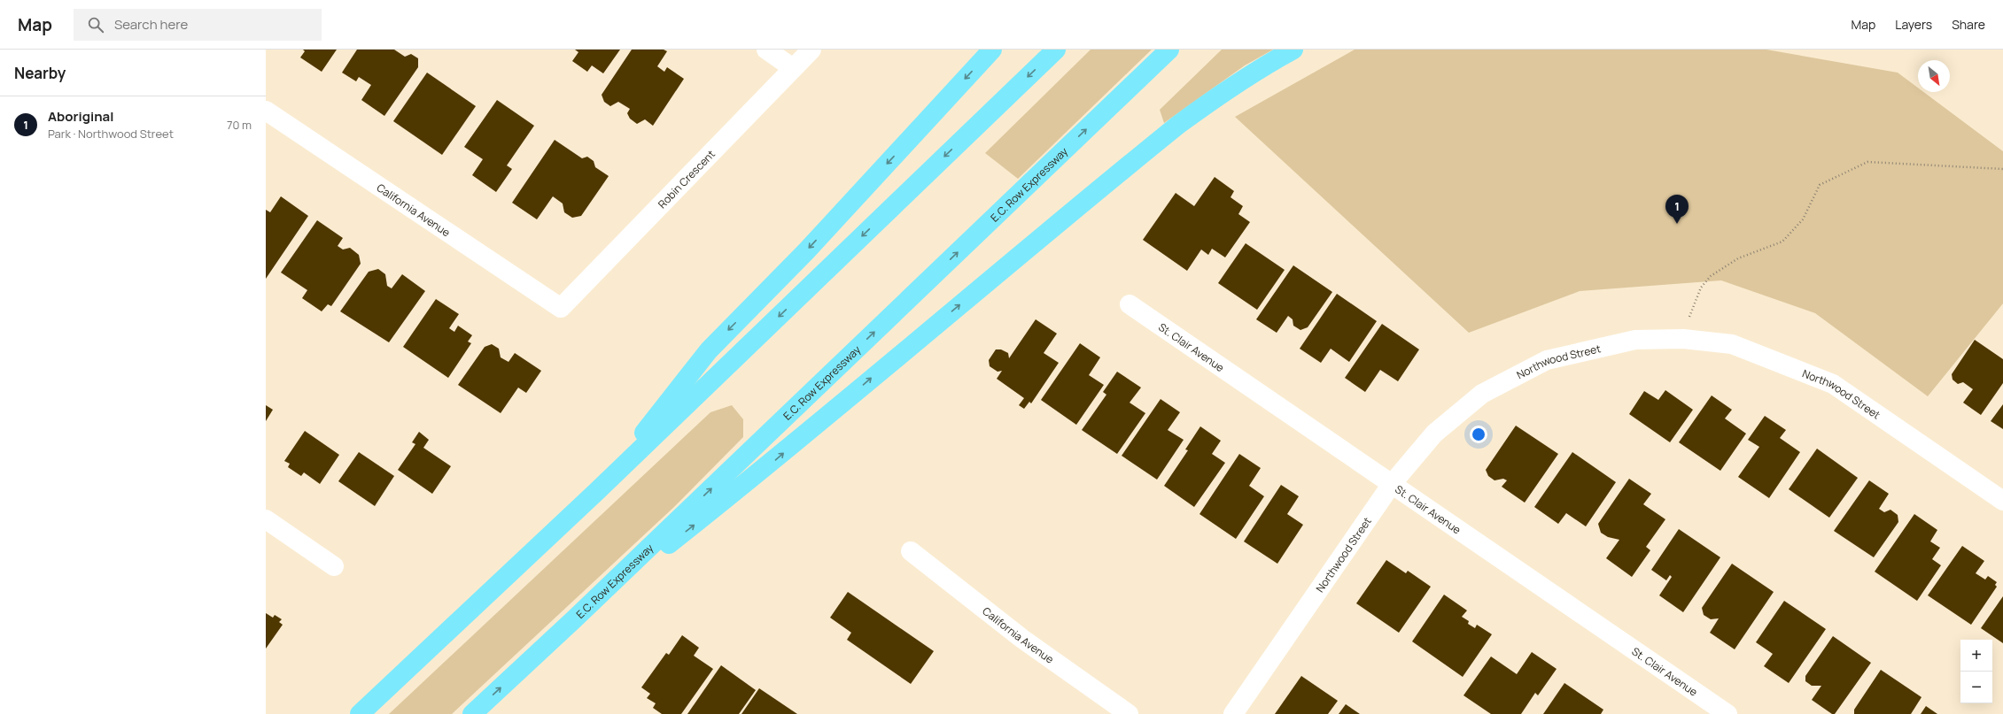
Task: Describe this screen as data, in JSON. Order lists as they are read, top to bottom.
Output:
{
  "streets": {
    "highway": ["E.C. Row Expressway"],
    "street": [
      "Robin Crescent",
      "California Avenue",
      "St. Clair Avenue",
      "Northwood Street"
    ]
  },
  "crossings": [
    ["Robin Crescent", "California Avenue"],
    ["St. Clair Avenue", "Northwood Street"]
  ],
  "north": "bottom right",
  "page": {
    "header": "Map",
    "search": "Search here",
    "nav": ["Map", "Layers", "Share"],
    "heading": "Nearby",
    "list": [
      {
        "mark": "1",
        "name": "Aboriginal",
        "note": "Park · Northwood Street",
        "value": "70 m"
      }
    ],
    "pins": "1",
    "map_buttons": ["+", "−"]
  }
}
